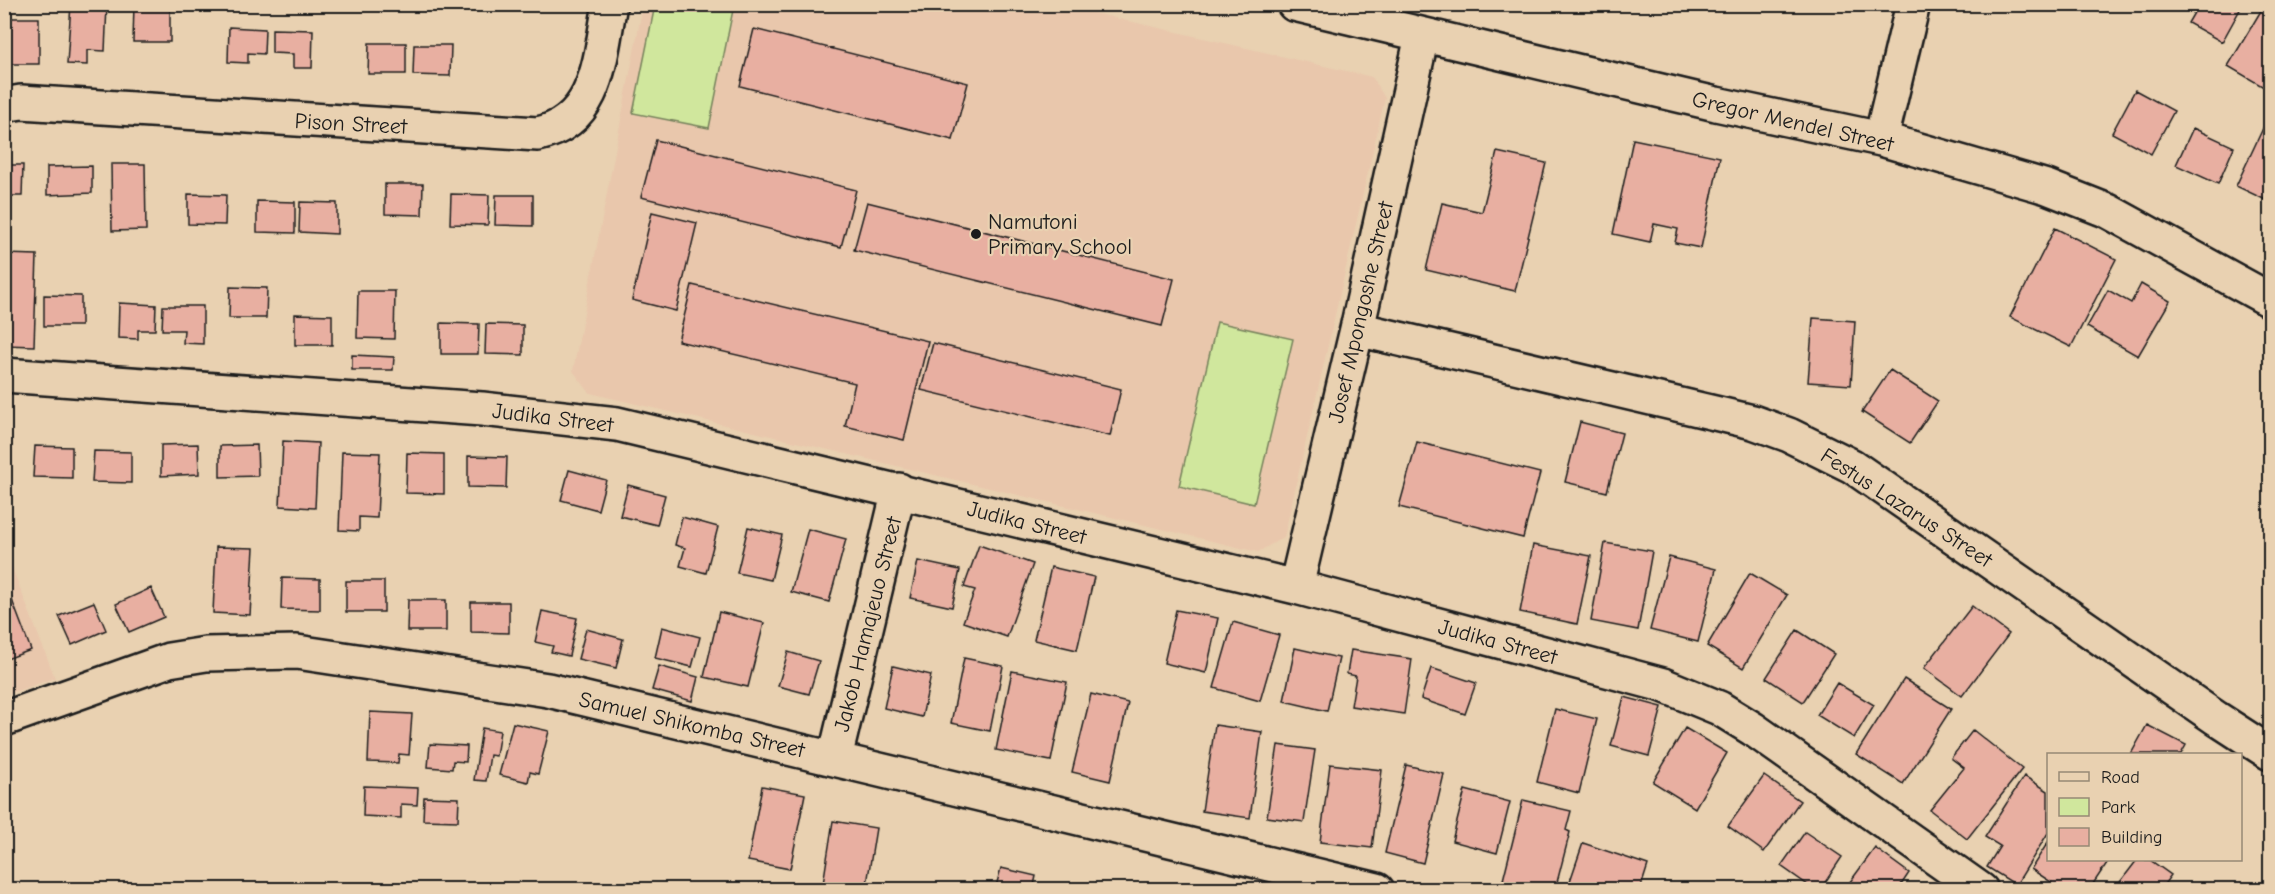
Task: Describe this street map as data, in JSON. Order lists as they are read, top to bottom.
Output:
{
  "streets": {
    "street": [
      "Gregor Mendel Street",
      "Pison Street",
      "Josef Mpongoshe Street",
      "Judika Street",
      "Festus Lazarus Street",
      "Jakob Hamajeuo Street",
      "Samuel Shikomba Street"
    ]
  },
  "crossings": [
    ["Gregor Mendel Street", "Josef Mpongoshe Street"],
    ["Josef Mpongoshe Street", "Judika Street"],
    ["Josef Mpongoshe Street", "Festus Lazarus Street"],
    ["Judika Street", "Jakob Hamajeuo Street"],
    ["Jakob Hamajeuo Street", "Samuel Shikomba Street"]
  ],
  "places": ["Namutoni Primary School"],
  "legend": ["Road", "Park", "Building"]
}
